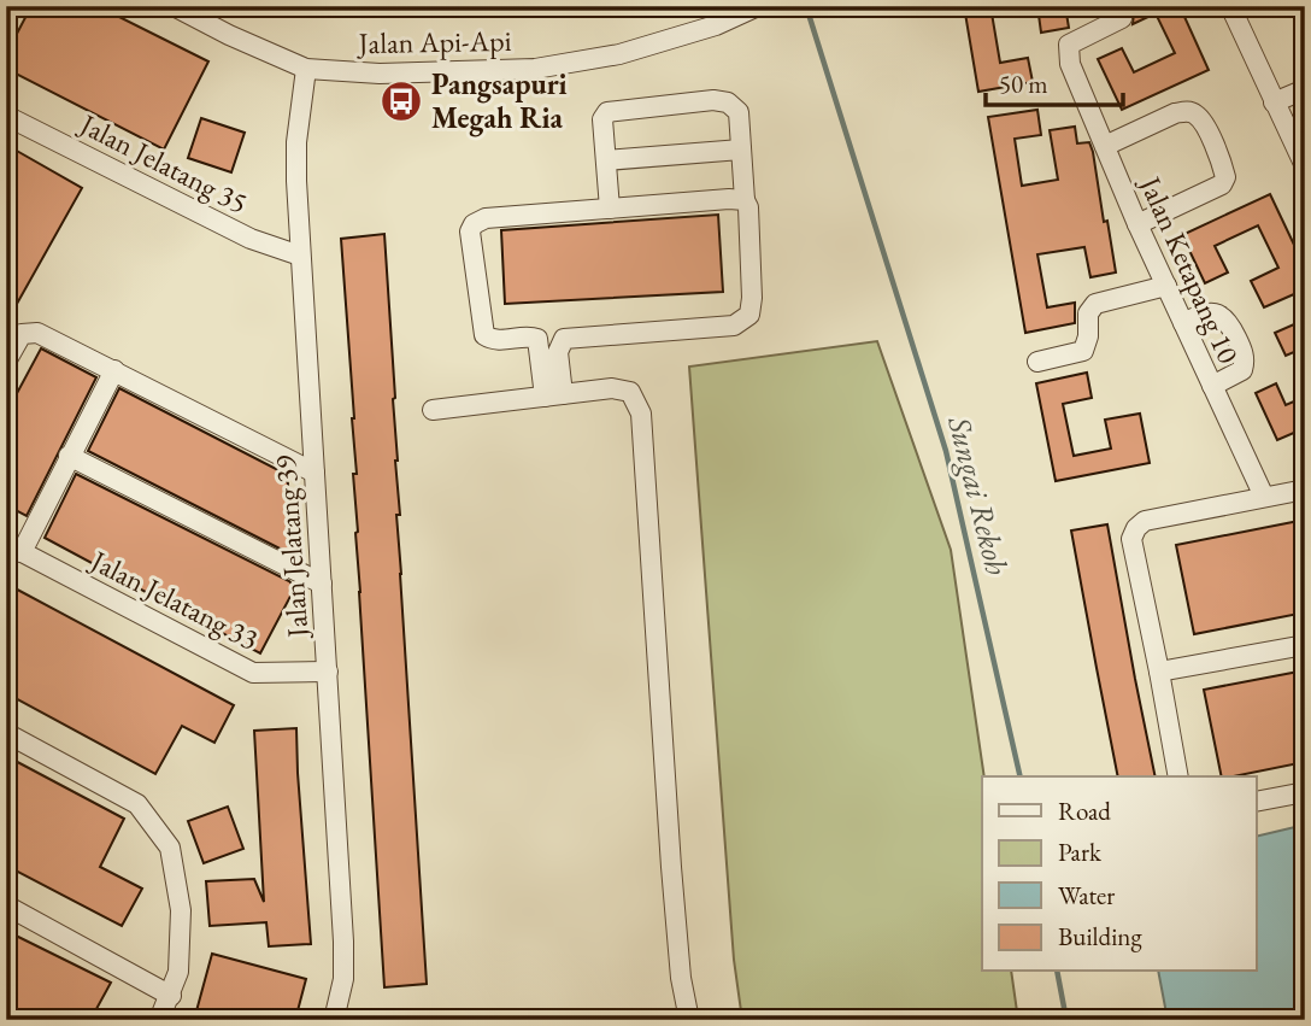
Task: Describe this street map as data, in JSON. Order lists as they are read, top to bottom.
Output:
{
  "streets": {
    "street": [
      "Jalan Api-Api",
      "Jalan Jelatang 35",
      "Jalan Ketapang 10",
      "Jalan Jelatang 39",
      "Jalan Jelatang 33"
    ]
  },
  "crossings": [
    ["Jalan Api-Api", "Jalan Jelatang 39"],
    ["Jalan Jelatang 35", "Jalan Jelatang 39"],
    ["Jalan Jelatang 39", "Jalan Jelatang 33"]
  ],
  "water": ["Sungai Rekoh"],
  "places": {
    "bus stop": ["Pangsapuri Megah Ria"]
  },
  "legend": [
    "Road",
    "Park",
    "Water",
    "Building"
  ],
  "scale_bar": "50 m"
}
